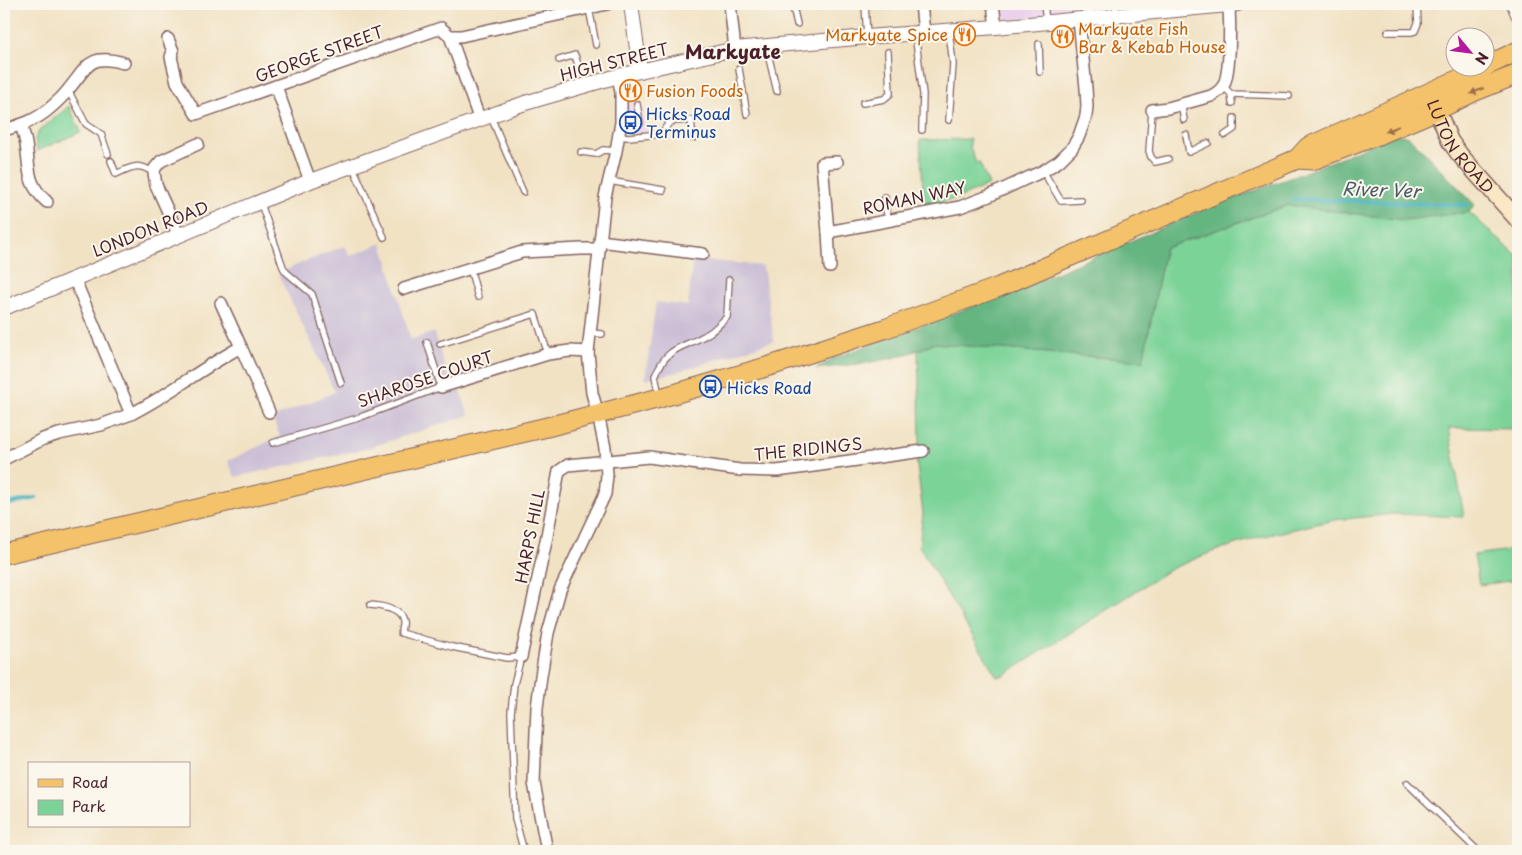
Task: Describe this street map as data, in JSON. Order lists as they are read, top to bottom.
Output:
{
  "streets": {
    "main road": ["LUTON ROAD"],
    "street": [
      "GEORGE STREET",
      "HIGH STREET",
      "ROMAN WAY",
      "LONDON ROAD",
      "SHAROSE COURT",
      "THE RIDINGS",
      "HARPS HILL"
    ]
  },
  "crossings": [
    ["HIGH STREET", "ROMAN WAY"],
    ["HIGH STREET", "LONDON ROAD"],
    ["THE RIDINGS", "HARPS HILL"]
  ],
  "districts": ["Markyate"],
  "water": ["River Ver"],
  "places": {
    "restaurant": ["Markyate Spice", "Markyate Fish Bar & Kebab House", "Fusion Foods"],
    "bus stop": ["Hicks Road Terminus", "Hicks Road"]
  },
  "legend": ["Road", "Park"],
  "north": "bottom right"
}
